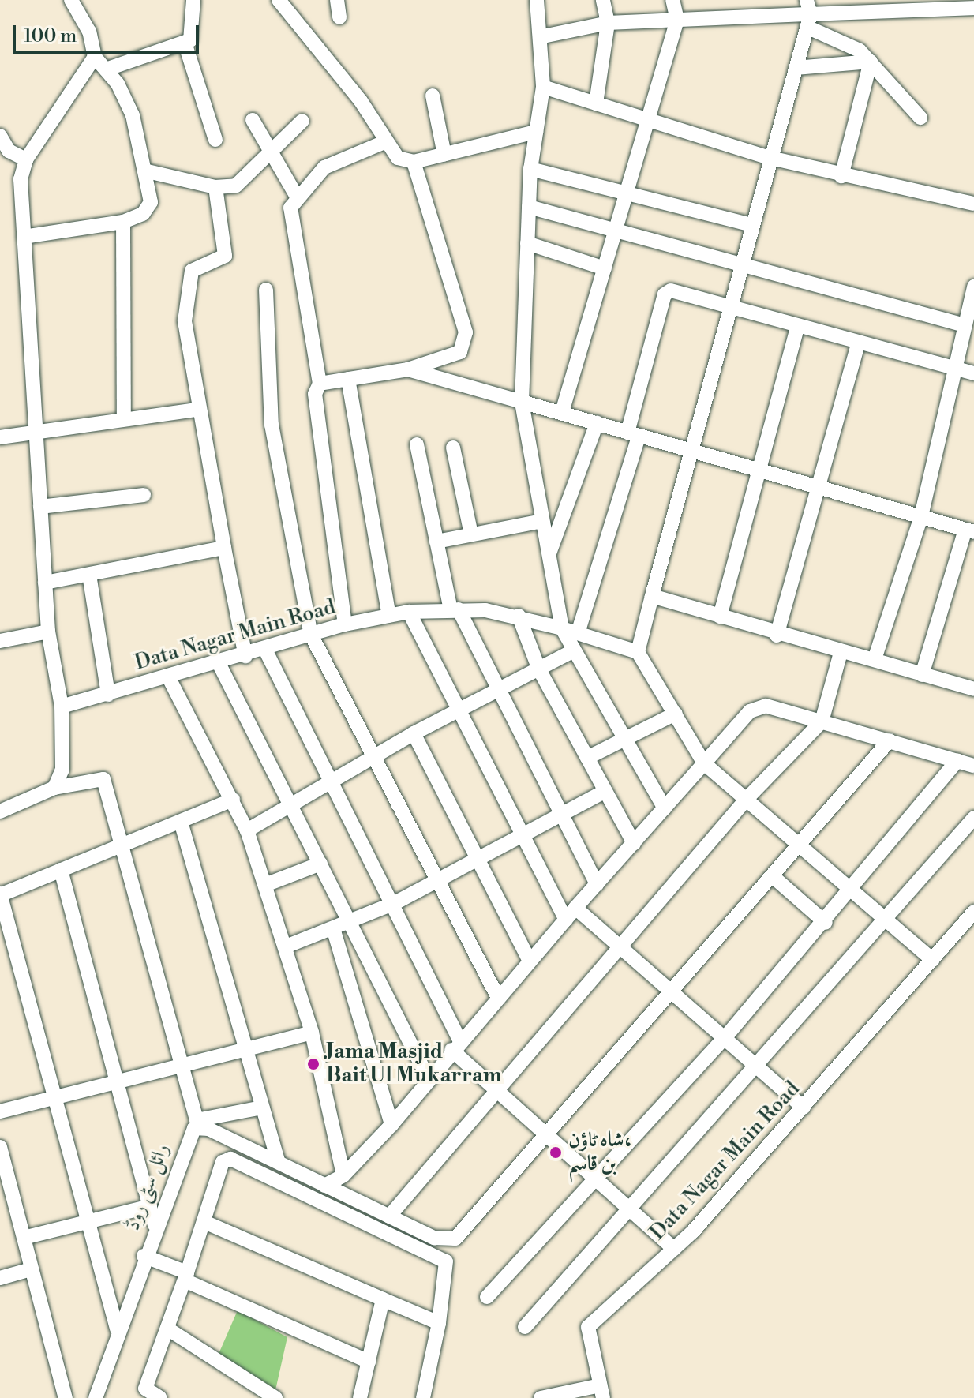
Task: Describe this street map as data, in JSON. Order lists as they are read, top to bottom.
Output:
{
  "streets": {
    "street": ["Data Nagar Main Road", "رائل سٹی روڈ"]
  },
  "places": ["Jama Masjid Bait Ul Mukarram", "شاہ ٹاؤن، بن قاسم"],
  "scale_bar": "100 m"
}
